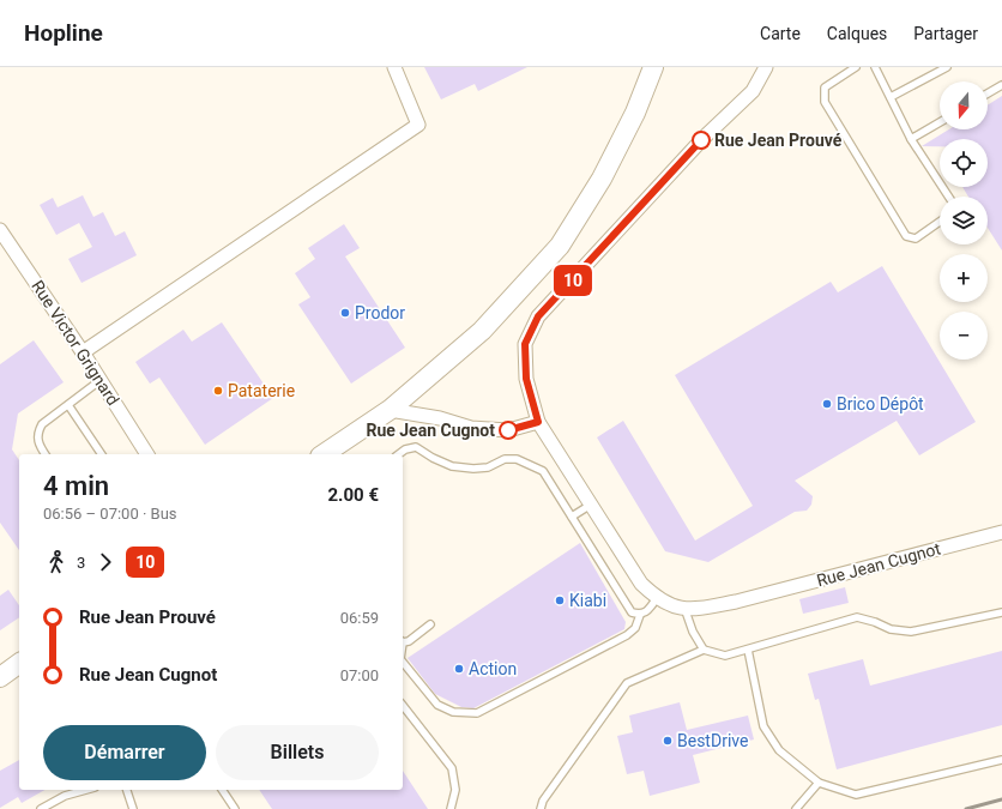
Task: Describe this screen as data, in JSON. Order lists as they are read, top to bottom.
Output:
{
  "streets": {
    "street": ["Rue Victor Grignard", "Rue Jean Cugnot"]
  },
  "places": [
    "Rue Jean Prouvé",
    "Prodor",
    "Pataterie",
    "Brico Dépôt",
    "Rue Jean Cugnot",
    "Kiabi",
    "Action",
    "BestDrive"
  ],
  "lines": ["bus line 10"],
  "north": "bottom",
  "page": {
    "header": "Hopline",
    "nav": ["Carte", "Calques", "Partager"],
    "on_map": "10",
    "map_buttons": ["+", "−"],
    "heading": ["4 min", "06:56 – 07:00 · Bus", "2.00 €"],
    "legs": ["3", "10"],
    "list": [
      {
        "name": "Rue Jean Prouvé",
        "value": "06:59"
      },
      {
        "name": "Rue Jean Cugnot",
        "value": "07:00"
      }
    ],
    "buttons": ["Démarrer", "Billets"]
  }
}
